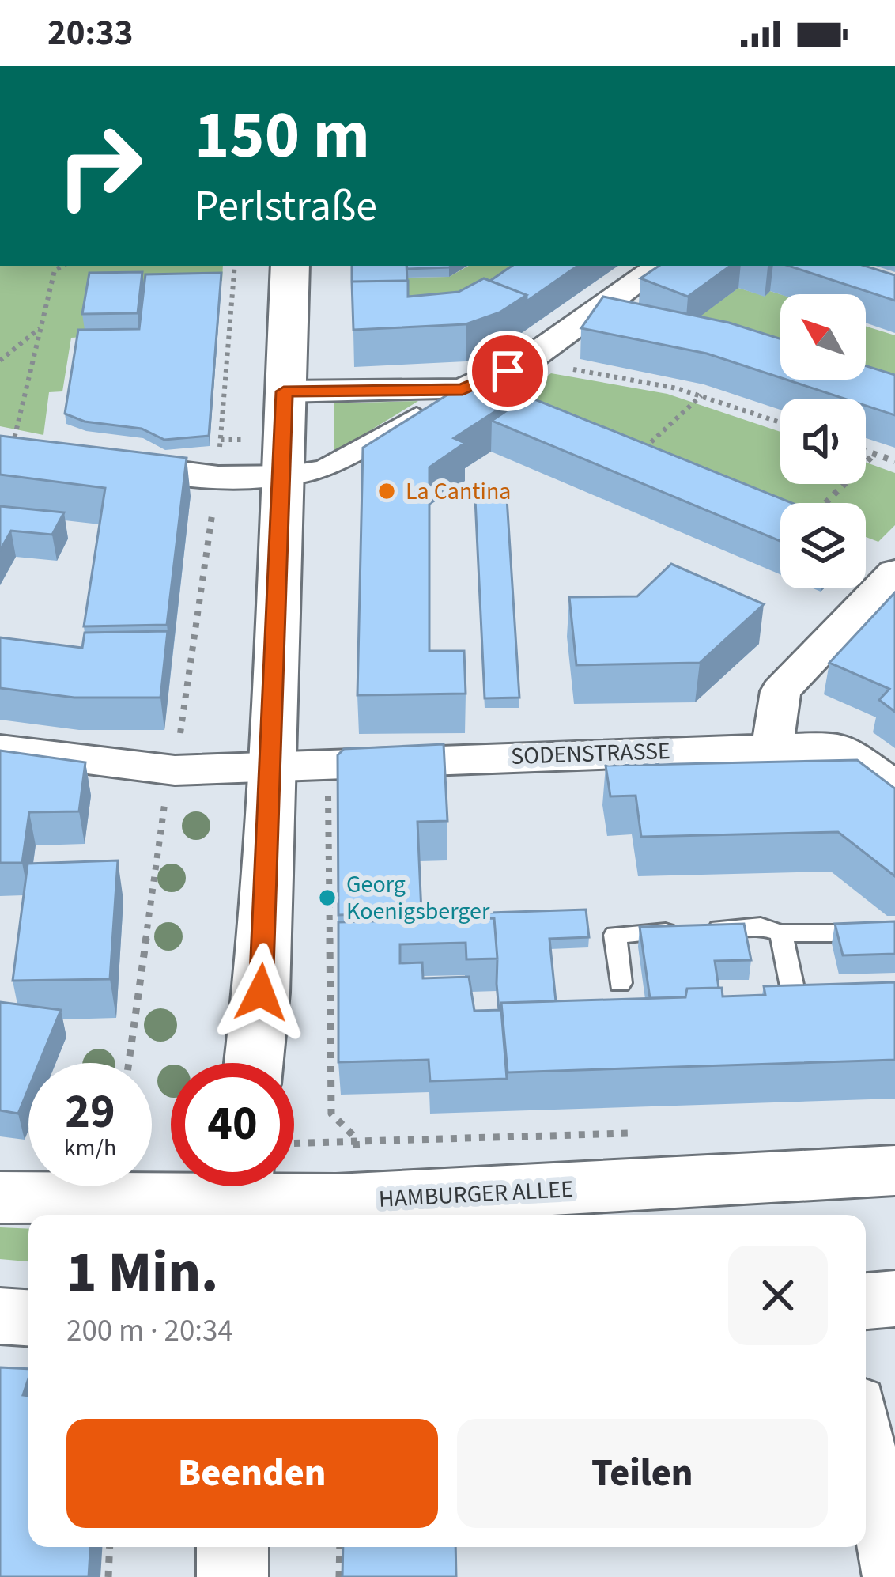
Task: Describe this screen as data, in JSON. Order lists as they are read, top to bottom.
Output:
{
  "streets": {
    "street": ["SODENSTRASSE", "HAMBURGER ALLEE"]
  },
  "places": ["La Cantina", "Georg Koenigsberger"],
  "north": "top left",
  "page": {
    "status": "20:33",
    "turn": ["150 m", "Perlstraße"],
    "speed": "29 km/h",
    "limit": "40",
    "heading": ["1 Min.", "200 m · 20:34"],
    "buttons": ["Beenden", "Teilen"]
  }
}
